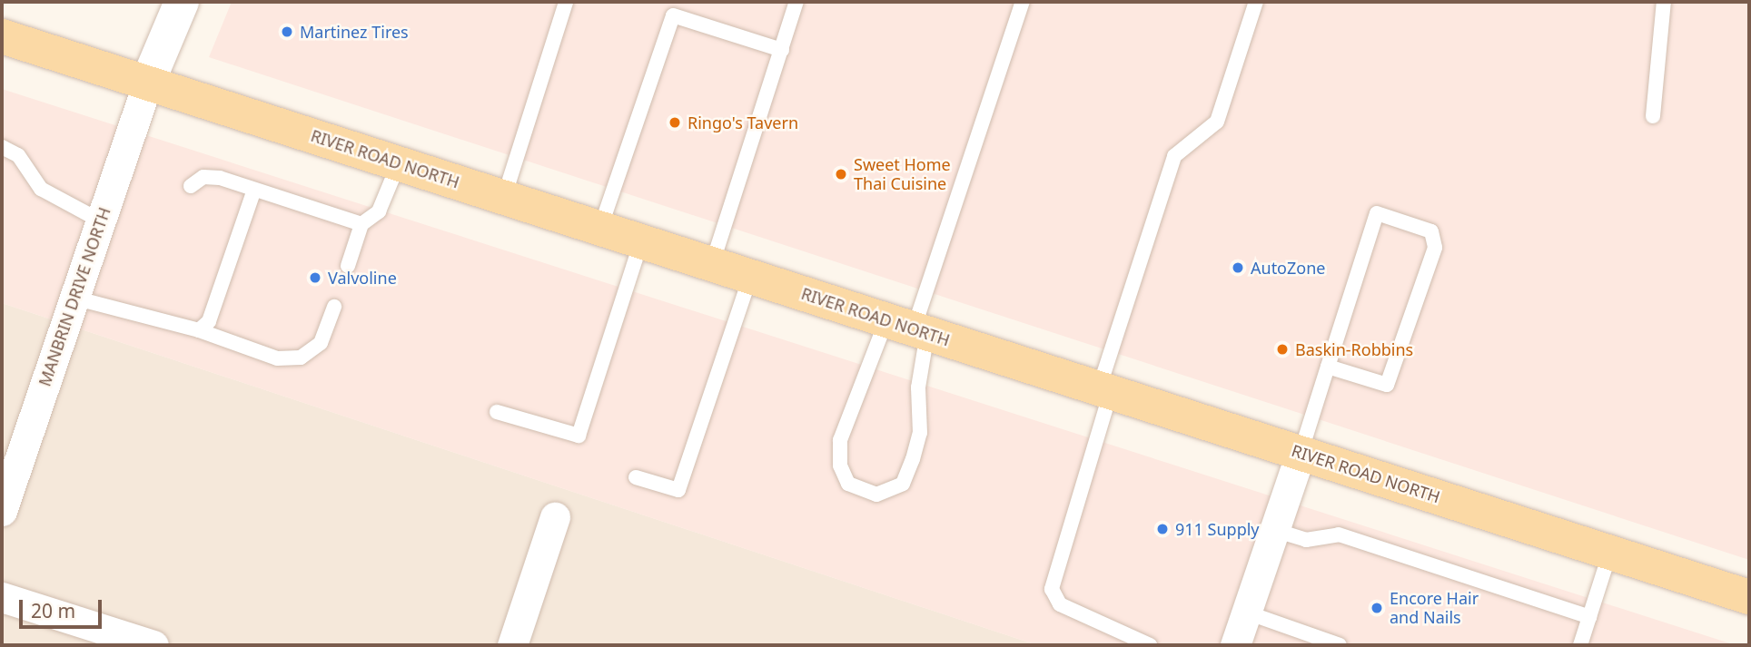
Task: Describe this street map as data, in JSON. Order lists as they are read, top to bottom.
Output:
{
  "streets": {
    "main road": ["RIVER ROAD NORTH"],
    "street": ["MANBRIN DRIVE NORTH"]
  },
  "crossings": [
    ["RIVER ROAD NORTH", "MANBRIN DRIVE NORTH"]
  ],
  "places": [
    "Martinez Tires",
    "Ringo's Tavern",
    "Sweet Home Thai Cuisine",
    "AutoZone",
    "Valvoline",
    "Baskin-Robbins",
    "911 Supply",
    "Encore Hair and Nails"
  ],
  "scale_bar": "20 m"
}
